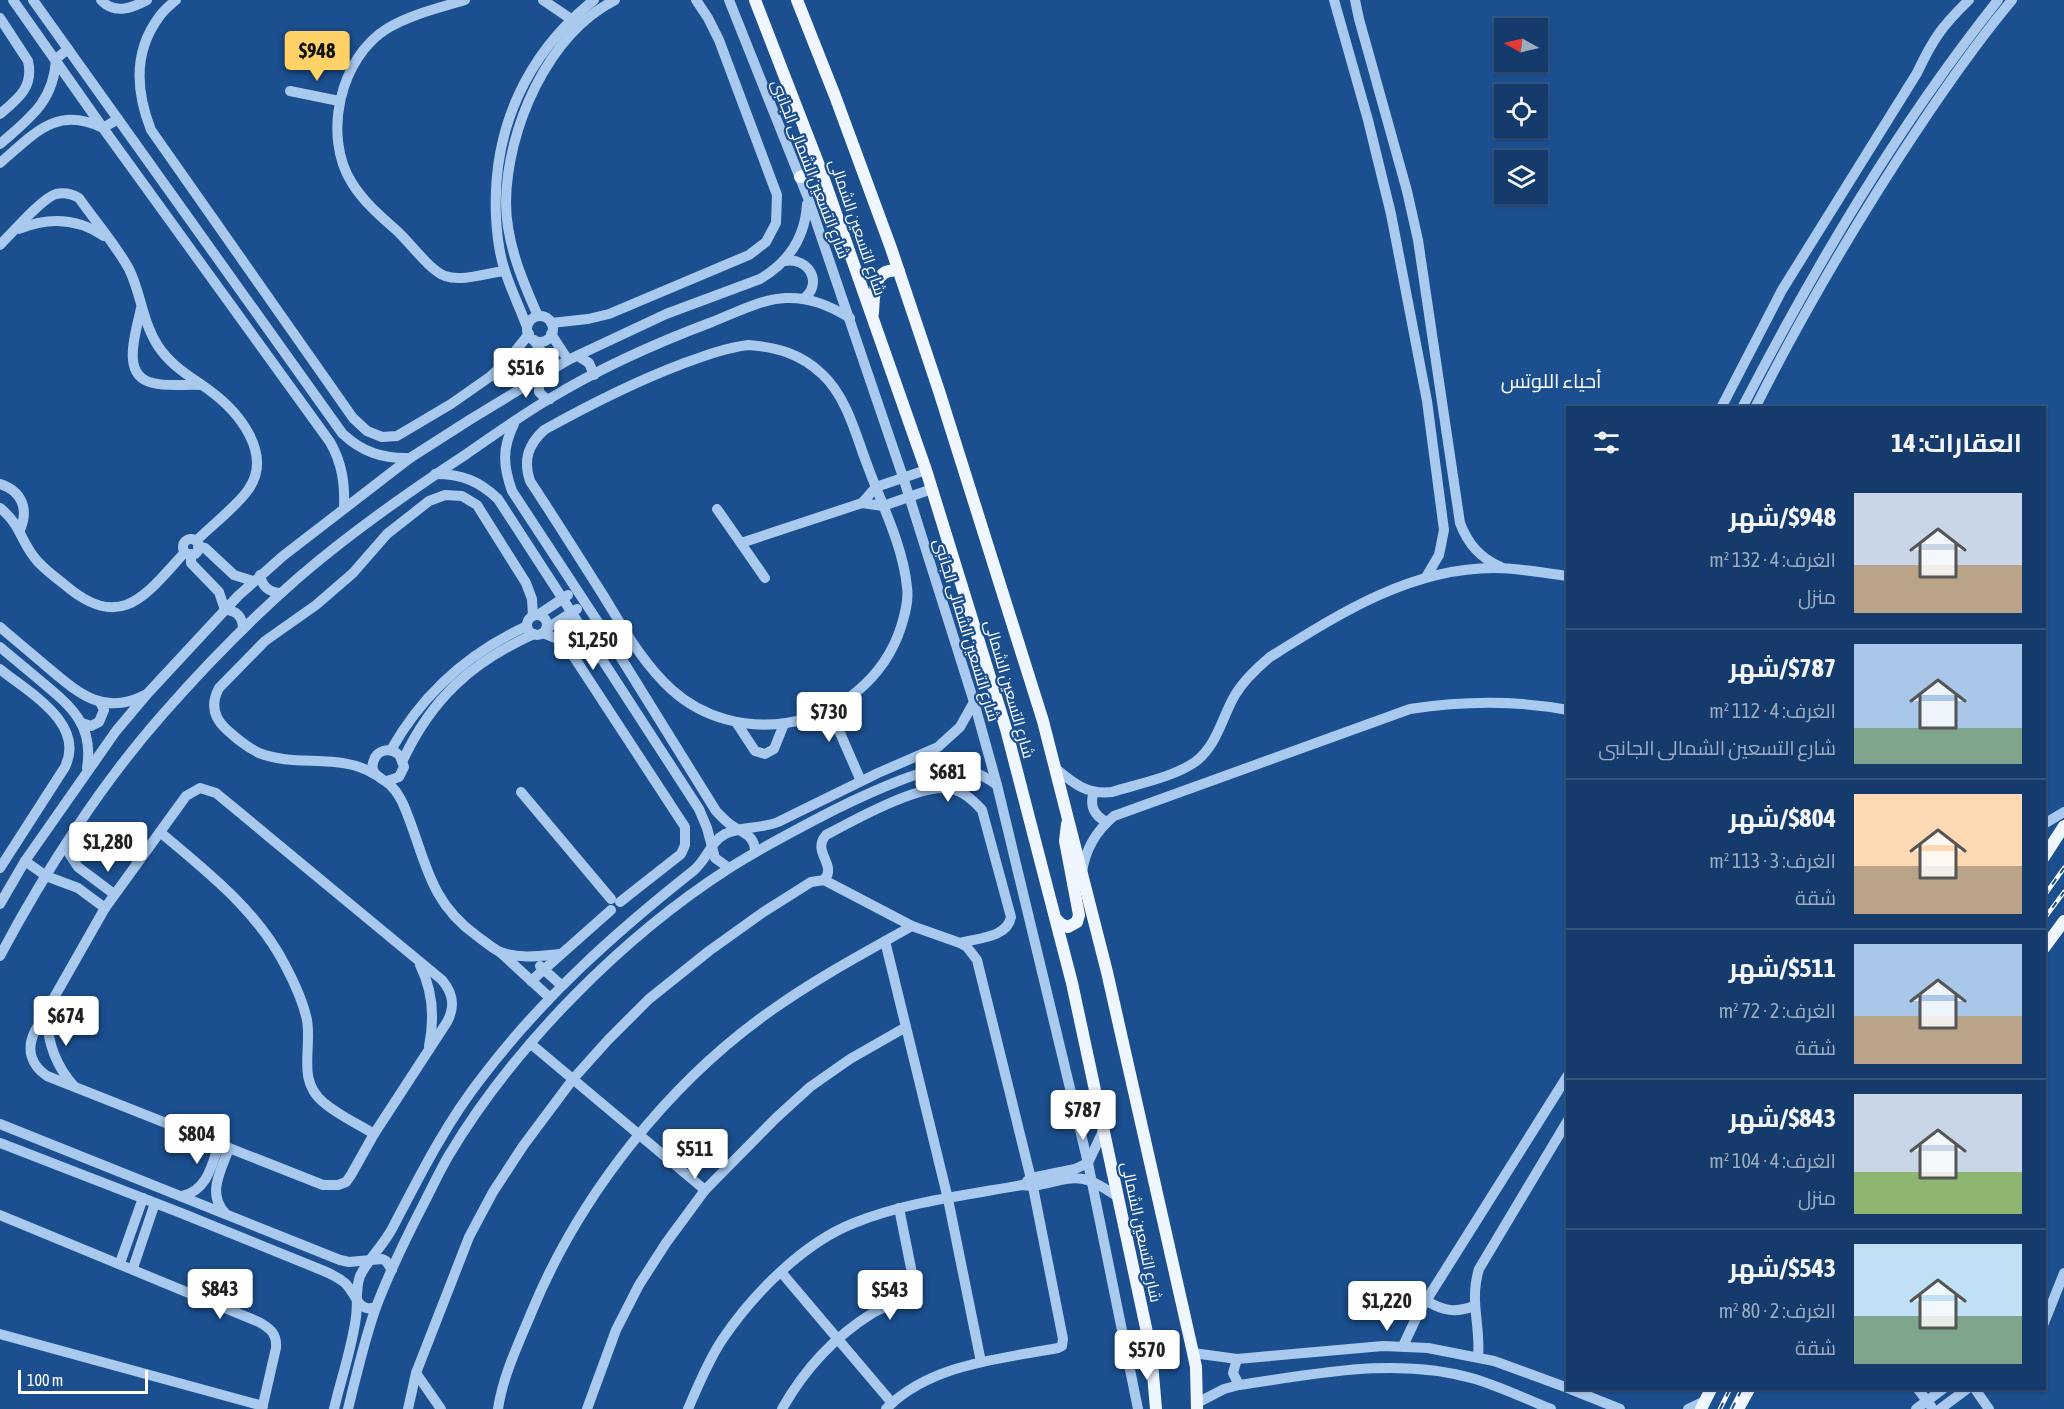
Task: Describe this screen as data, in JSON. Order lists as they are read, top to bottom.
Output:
{
  "streets": {
    "main road": ["شارع التسعين الشمالى"],
    "street": ["شارع التسعين الشمالى الجانبى"]
  },
  "districts": ["أحياء اللوتس"],
  "scale_bar": "100 m",
  "north": "left",
  "page": {
    "price": [
      "$948",
      "$516",
      "$1,250",
      "$730",
      "$681",
      "$1,280",
      "$674",
      "$787",
      "$804",
      "$511",
      "$843",
      "$543",
      "$1,220",
      "$570"
    ],
    "heading": "العقارات: 14",
    "list": [
      {
        "name": "$948/شهر",
        "note": "الغرف: 4 · 132 m² · منزل"
      },
      {
        "name": "$787/شهر",
        "note": "الغرف: 4 · 112 m² · شارع التسعين الشمالى الجانبى"
      },
      {
        "name": "$804/شهر",
        "note": "الغرف: 3 · 113 m² · شقة"
      },
      {
        "name": "$511/شهر",
        "note": "الغرف: 2 · 72 m² · شقة"
      },
      {
        "name": "$843/شهر",
        "note": "الغرف: 4 · 104 m² · منزل"
      },
      {
        "name": "$543/شهر",
        "note": "الغرف: 2 · 80 m² · شقة"
      }
    ],
    "scale": "100 m"
  }
}
